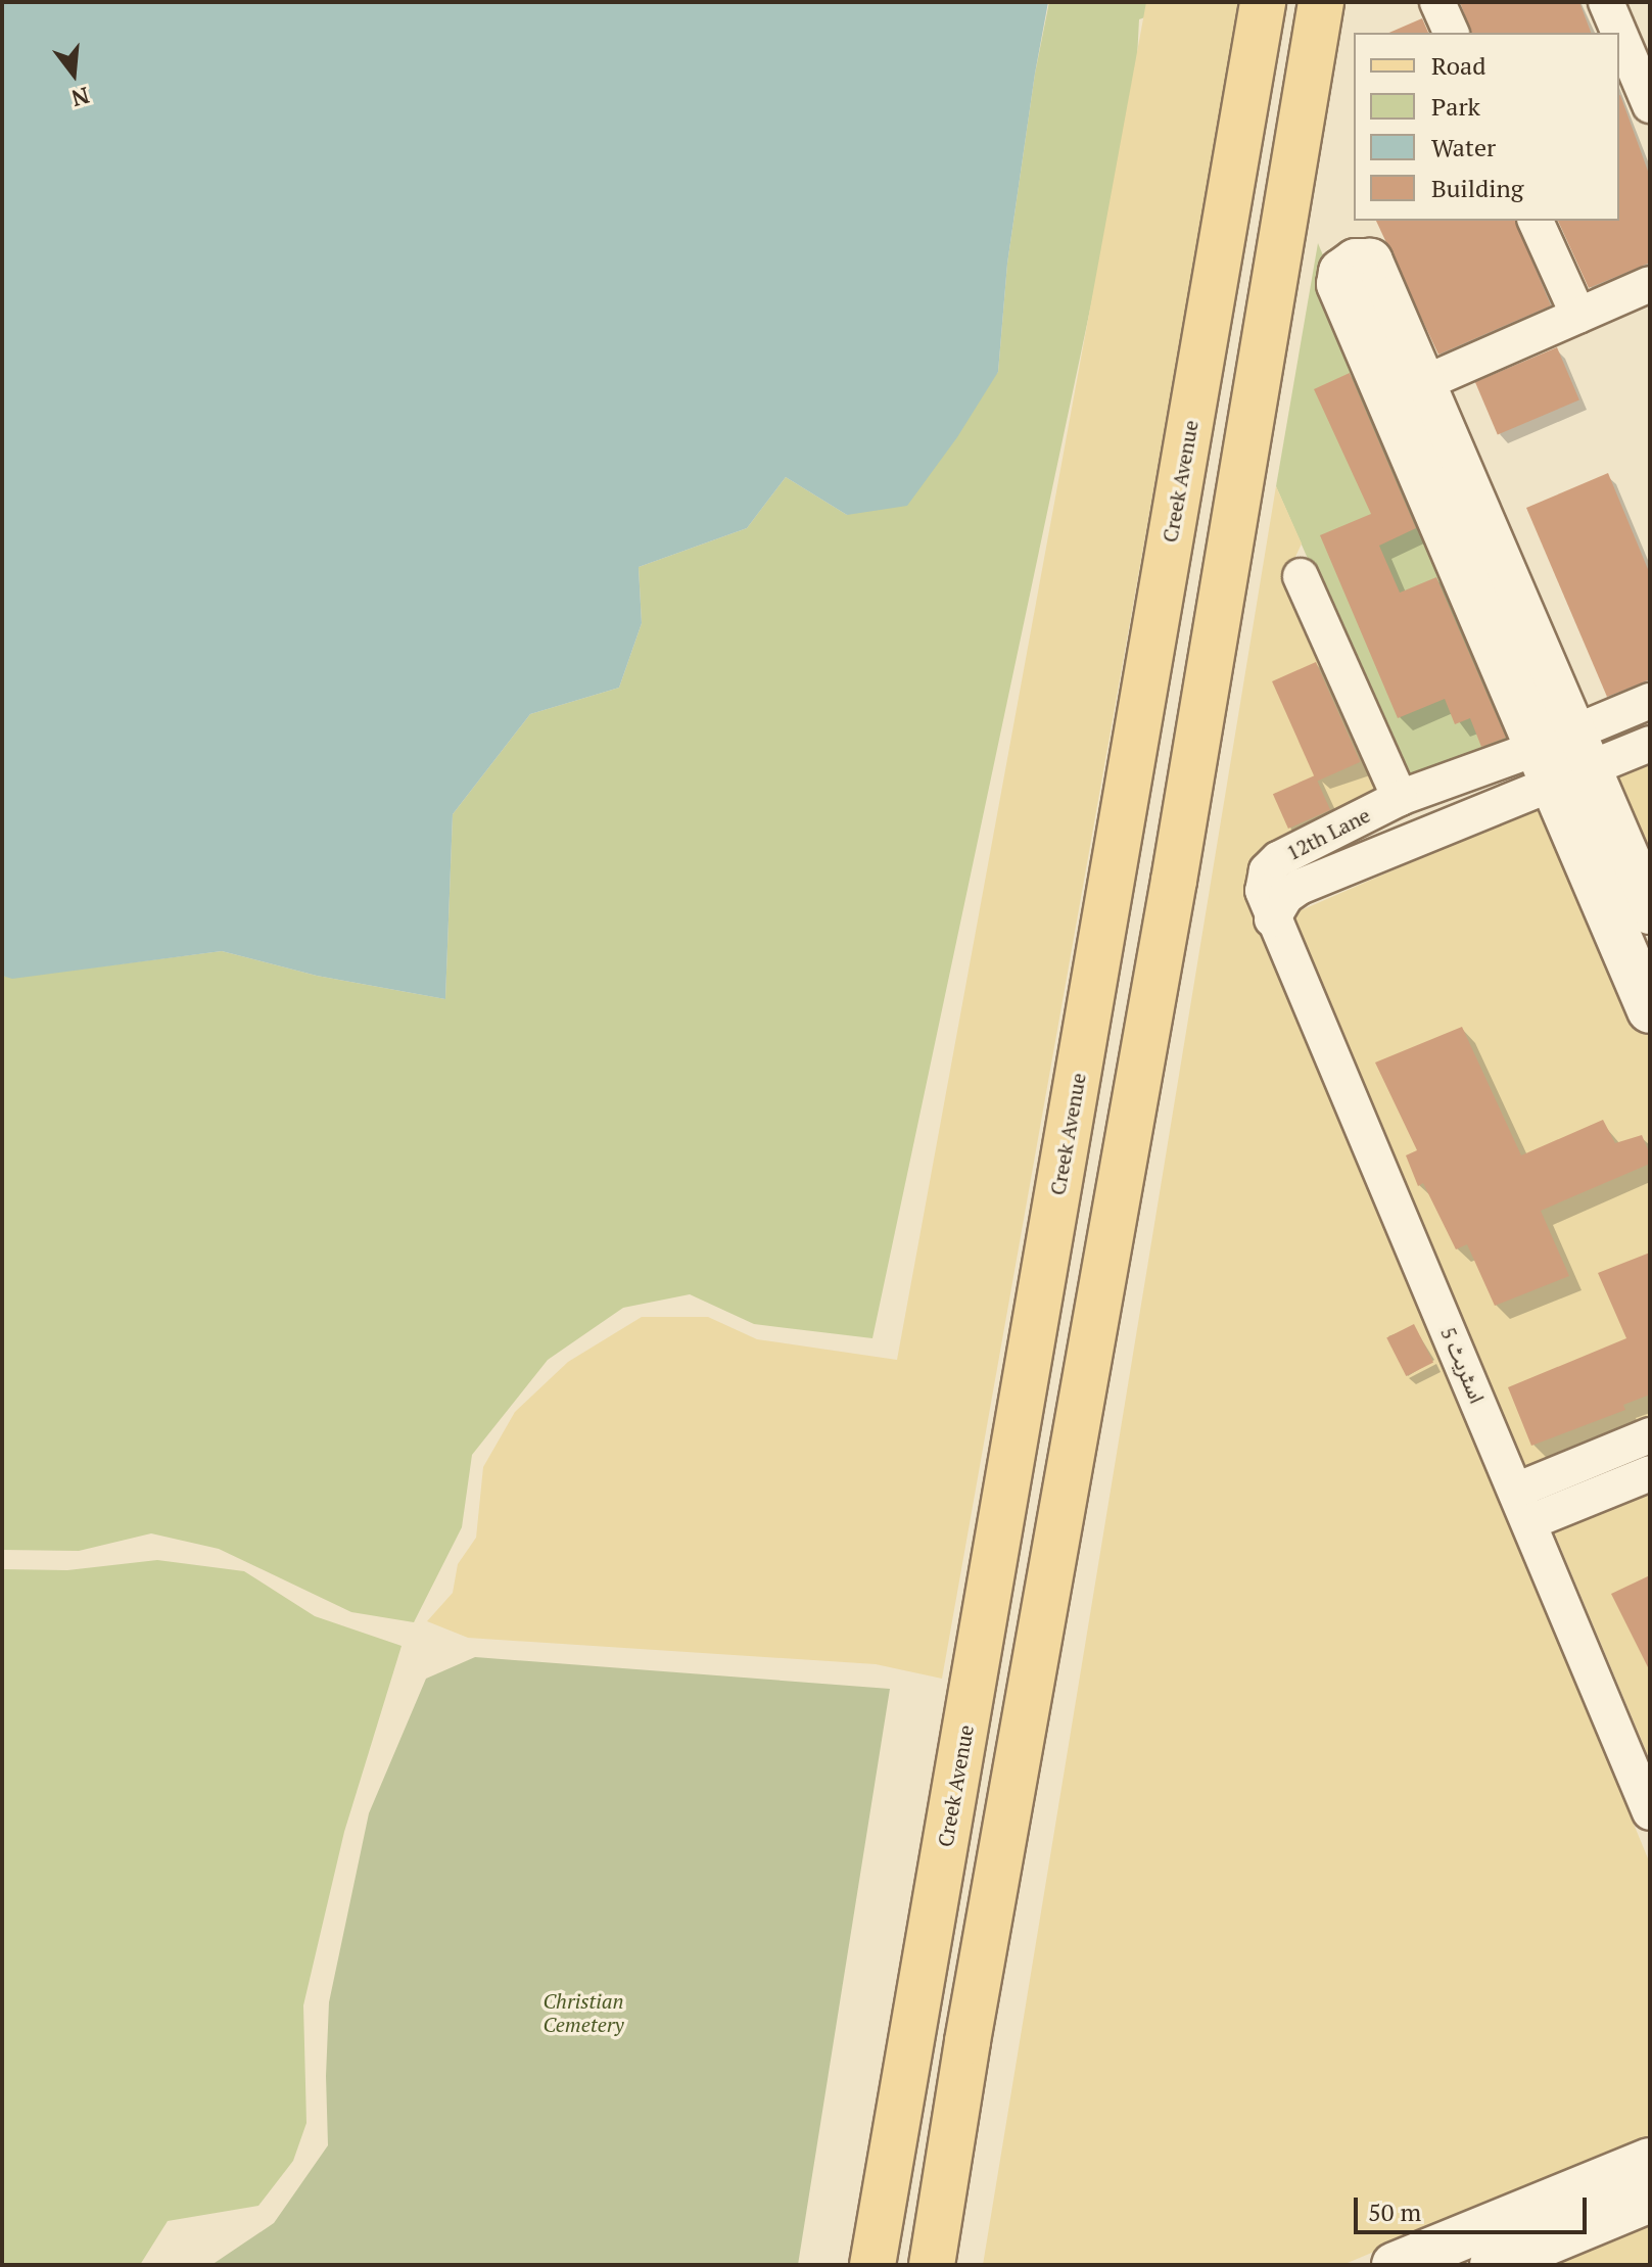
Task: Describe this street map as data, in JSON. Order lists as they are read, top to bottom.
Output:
{
  "streets": {
    "main road": ["Creek Avenue"],
    "street": ["12th Lane", "اسٹریٹ 5"]
  },
  "crossings": [
    ["12th Lane", "اسٹریٹ 5"]
  ],
  "parks": ["Christian Cemetery"],
  "legend": [
    "Road",
    "Park",
    "Water",
    "Building"
  ],
  "scale_bar": "50 m",
  "north": "bottom"
}
